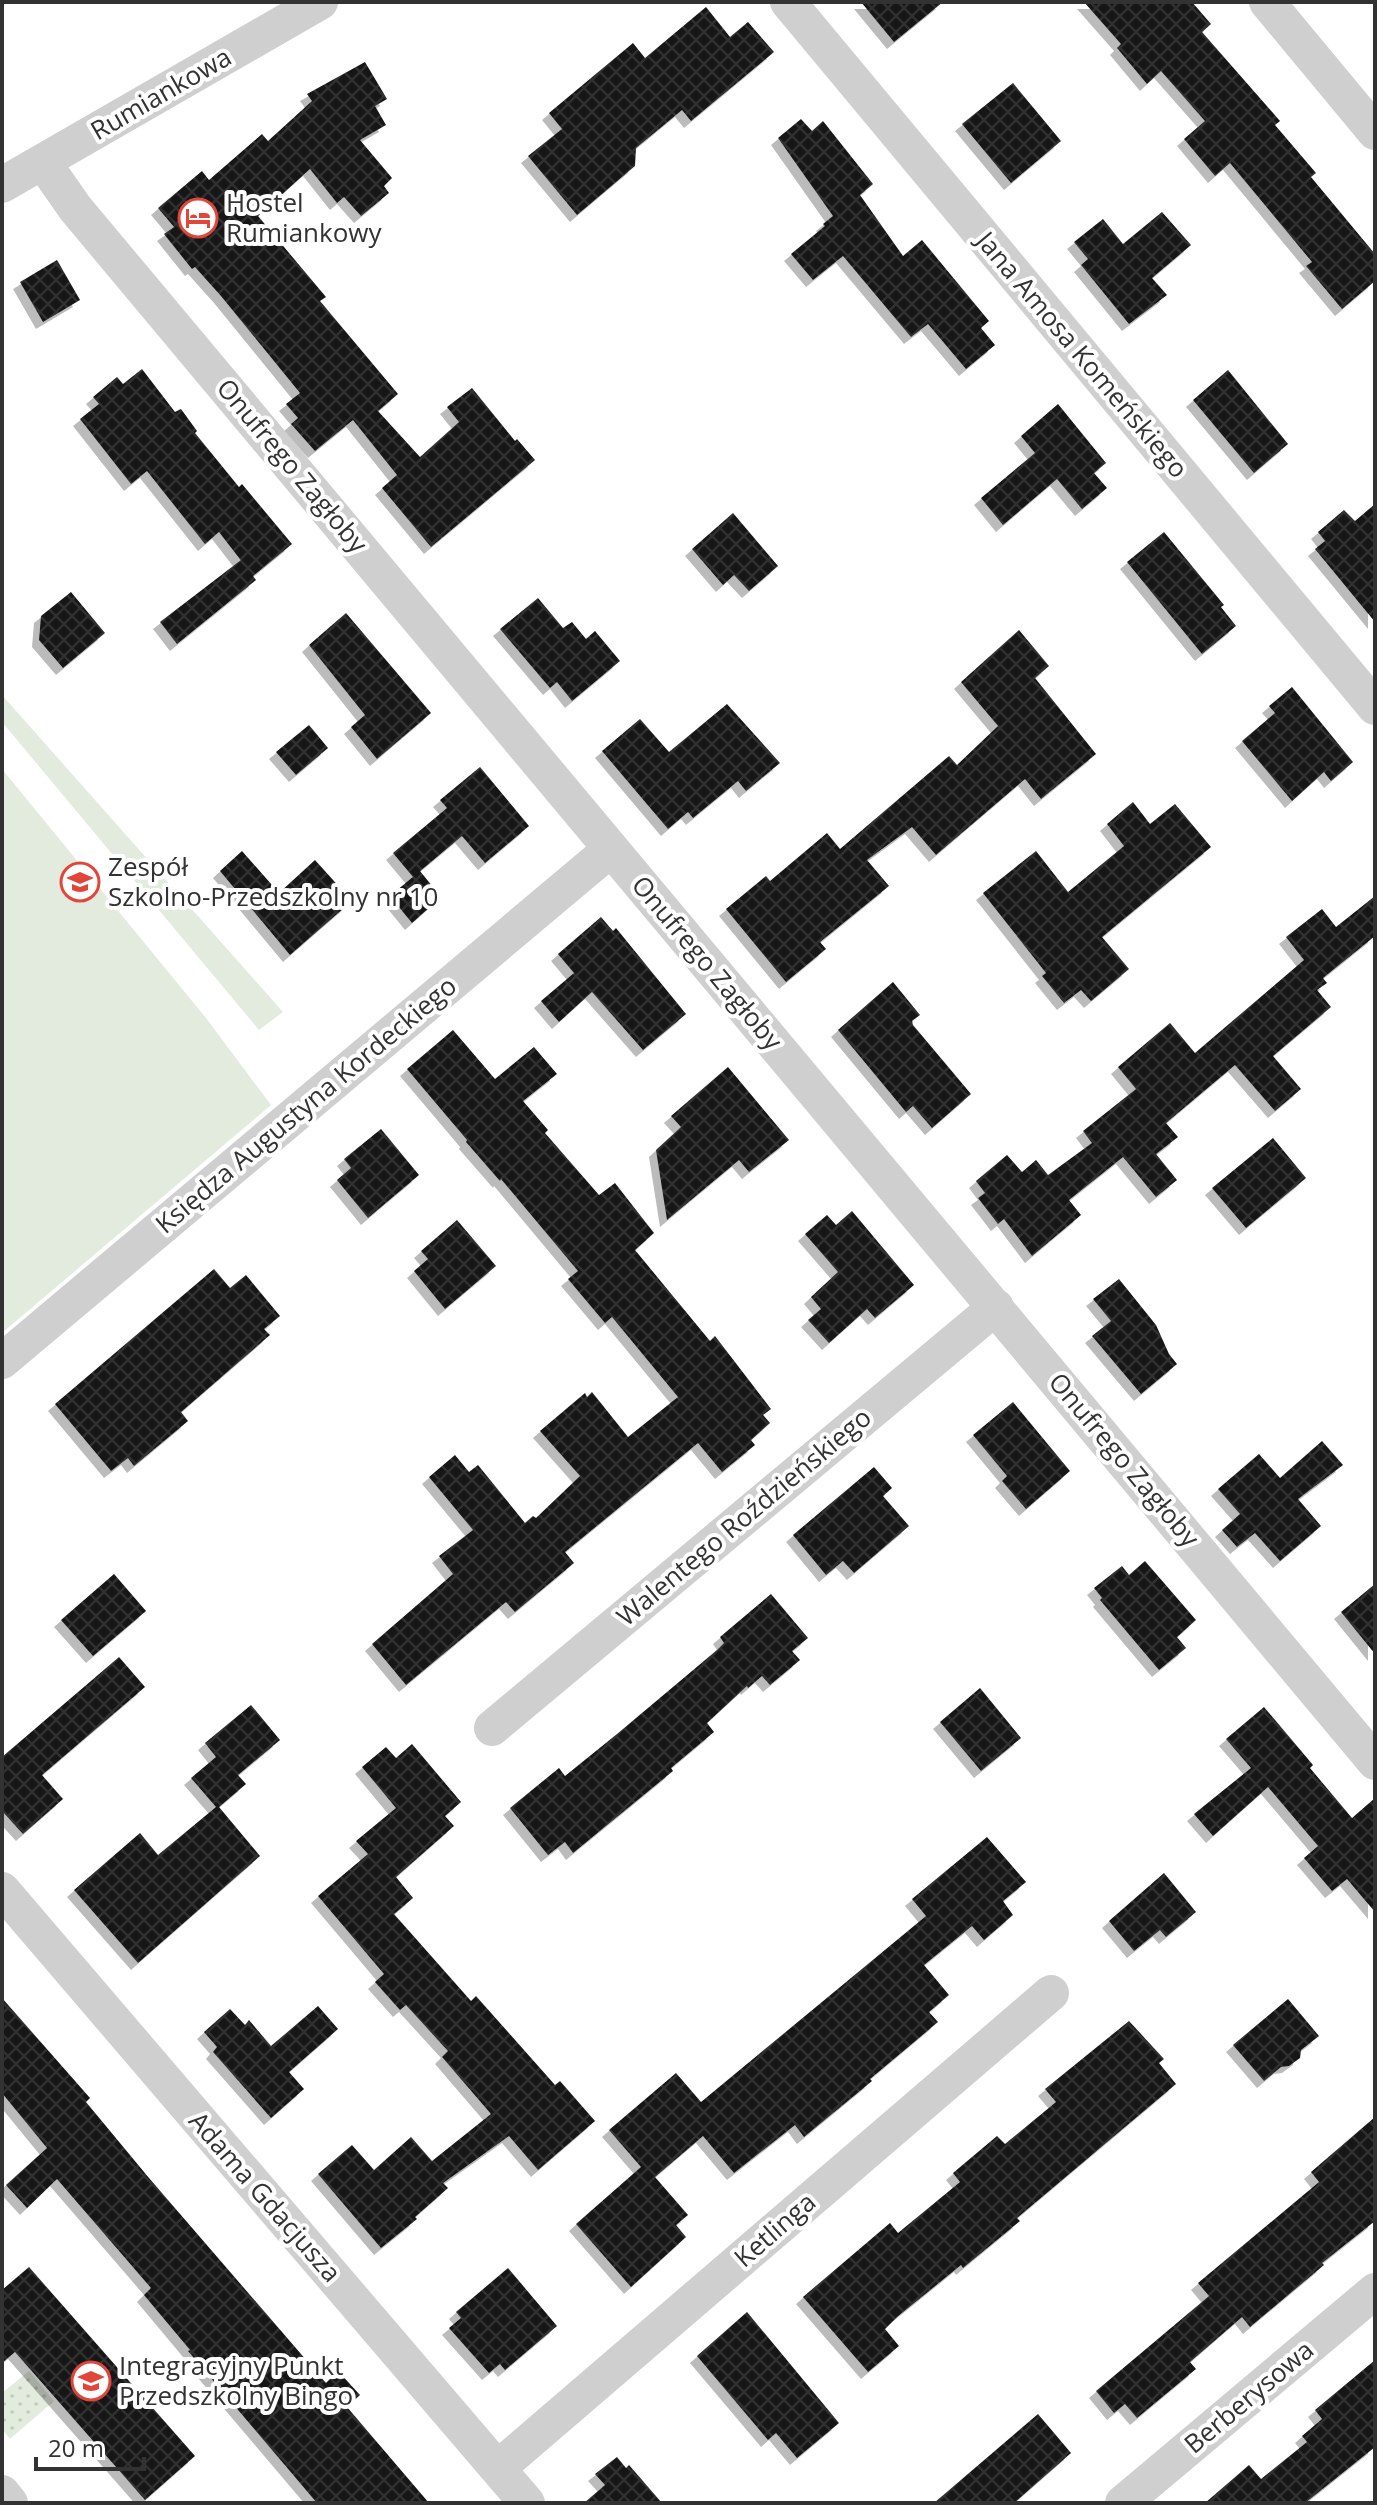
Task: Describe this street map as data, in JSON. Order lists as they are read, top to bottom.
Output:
{
  "streets": {
    "street": [
      "Rumiankowa",
      "Jana Amosa Komeńskiego",
      "Onufrego Zagłoby",
      "Księdza Augustyna Kordeckiego",
      "Walentego Roździeńskiego",
      "Adama Gdacjusza",
      "Ketlinga",
      "Berberysowa"
    ]
  },
  "crossings": [
    ["Rumiankowa", "Onufrego Zagłoby"],
    ["Onufrego Zagłoby", "Księdza Augustyna Kordeckiego"],
    ["Onufrego Zagłoby", "Walentego Roździeńskiego"],
    ["Adama Gdacjusza", "Ketlinga"]
  ],
  "places": {
    "hotel": ["Hostel Rumiankowy"],
    "school or university": ["Zespół Szkolno-Przedszkolny nr 10", "Integracyjny Punkt Przedszkolny Bingo"]
  },
  "scale_bar": "20 m"
}
